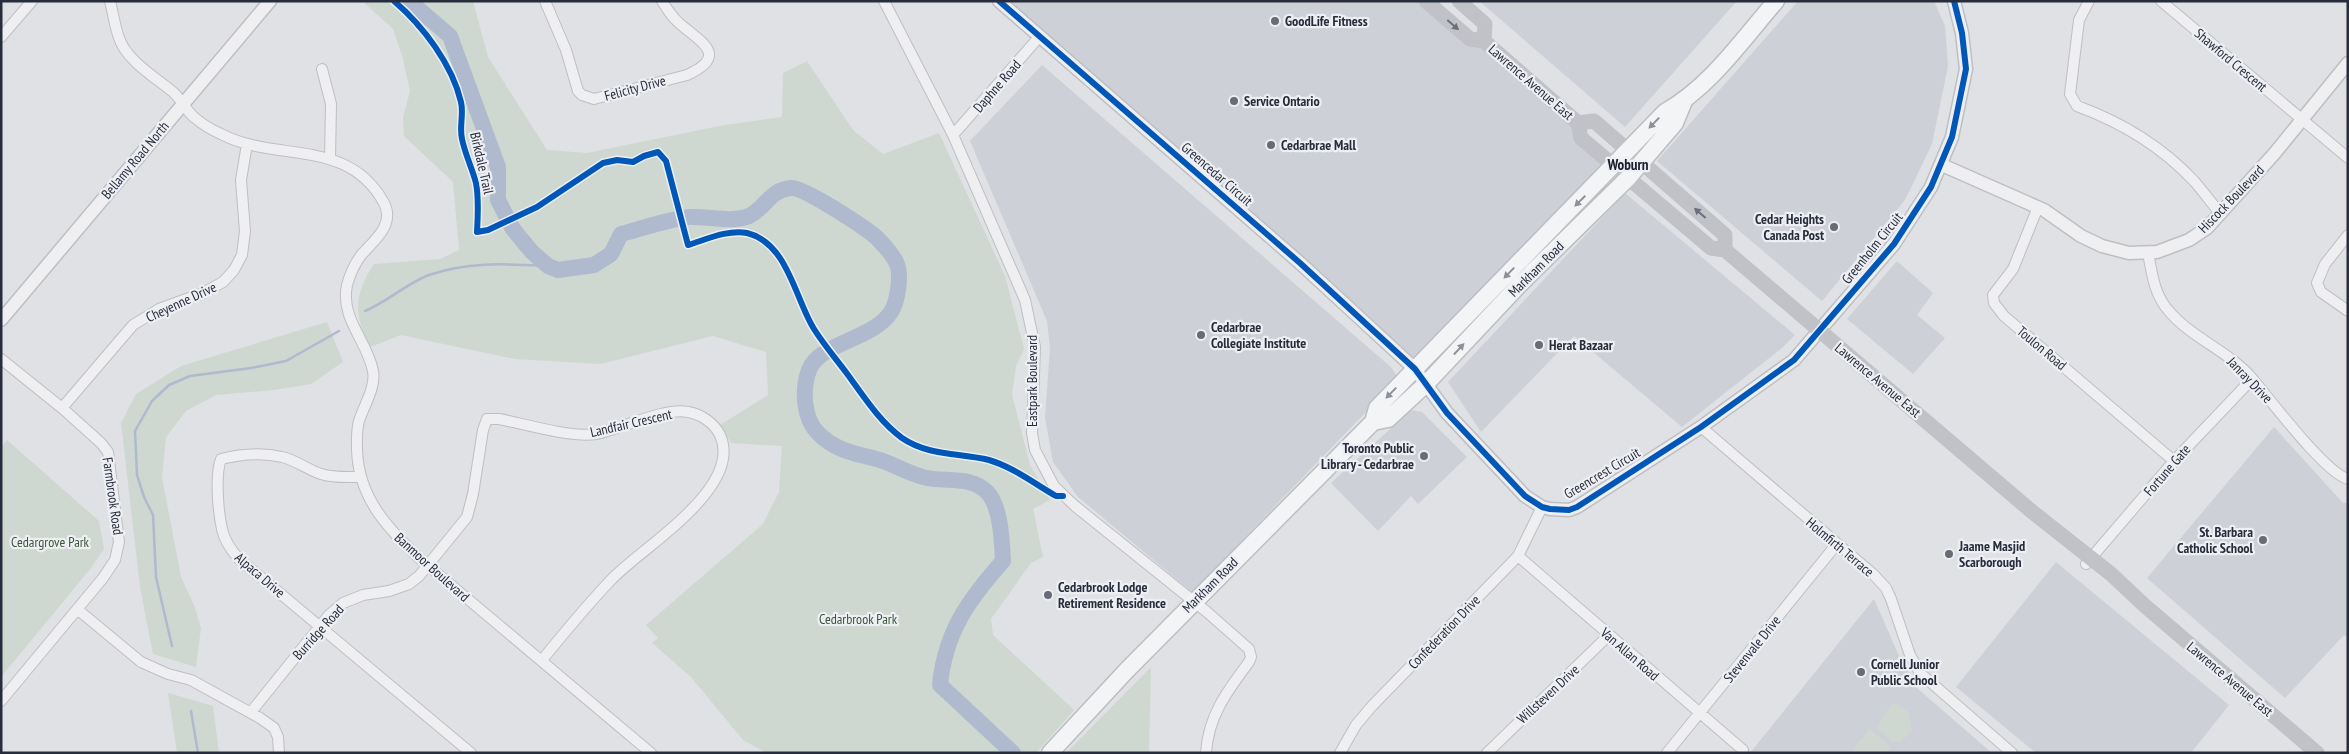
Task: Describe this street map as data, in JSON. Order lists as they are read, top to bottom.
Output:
{
  "streets": {
    "main road": ["Lawrence Avenue East", "Markham Road"],
    "street": [
      "Shawford Crescent",
      "Daphne Road",
      "Felicity Drive",
      "Bellamy Road North",
      "Greencedar Circuit",
      "Hiscock Boulevard",
      "Greenholm Circuit",
      "Cheyenne Drive",
      "Toulon Road",
      "Janray Drive",
      "Eastpark Boulevard",
      "Landfair Crescent",
      "Fortune Gate",
      "Greencrest Circuit",
      "Farmbrook Road",
      "Holmfirth Terrace",
      "Banmoor Boulevard",
      "Alpaca Drive",
      "Burridge Road",
      "Confederation Drive",
      "Stevenvale Drive",
      "Van Allan Road",
      "Willsteven Drive"
    ],
    "cycle path": ["Birkdale Trail"]
  },
  "crossings": [
    ["Shawford Crescent", "Hiscock Boulevard"],
    ["Lawrence Avenue East", "Greenholm Circuit"],
    ["Lawrence Avenue East", "Markham Road"],
    ["Lawrence Avenue East", "Fortune Gate"],
    ["Lawrence Avenue East", "Greencrest Circuit"],
    ["Daphne Road", "Greencedar Circuit"],
    ["Daphne Road", "Eastpark Boulevard"],
    ["Bellamy Road North", "Banmoor Boulevard"],
    ["Greencedar Circuit", "Markham Road"],
    ["Hiscock Boulevard", "Greenholm Circuit"],
    ["Hiscock Boulevard", "Toulon Road"],
    ["Hiscock Boulevard", "Janray Drive"],
    ["Greenholm Circuit", "Greencrest Circuit"],
    ["Markham Road", "Eastpark Boulevard"],
    ["Cheyenne Drive", "Farmbrook Road"],
    ["Cheyenne Drive", "Banmoor Boulevard"],
    ["Toulon Road", "Fortune Gate"],
    ["Janray Drive", "Fortune Gate"],
    ["Landfair Crescent", "Banmoor Boulevard"],
    ["Landfair Crescent", "Burridge Road"],
    ["Greencrest Circuit", "Holmfirth Terrace"],
    ["Greencrest Circuit", "Confederation Drive"],
    ["Holmfirth Terrace", "Stevenvale Drive"],
    ["Banmoor Boulevard", "Alpaca Drive"],
    ["Banmoor Boulevard", "Burridge Road"],
    ["Alpaca Drive", "Burridge Road"],
    ["Confederation Drive", "Van Allan Road"],
    ["Stevenvale Drive", "Van Allan Road"],
    ["Van Allan Road", "Willsteven Drive"]
  ],
  "districts": ["Woburn"],
  "parks": ["Cedargrove Park", "Cedarbrook Park"],
  "places": [
    "GoodLife Fitness",
    "Service Ontario",
    "Cedarbrae Mall",
    "Cedar Heights Canada Post",
    "Cedarbrae Collegiate Institute",
    "Herat Bazaar",
    "Toronto Public Library - Cedarbrae",
    "St. Barbara Catholic School",
    "Jaame Masjid Scarborough",
    "Cedarbrook Lodge Retirement Residence",
    "Cornell Junior Public School"
  ]
}
